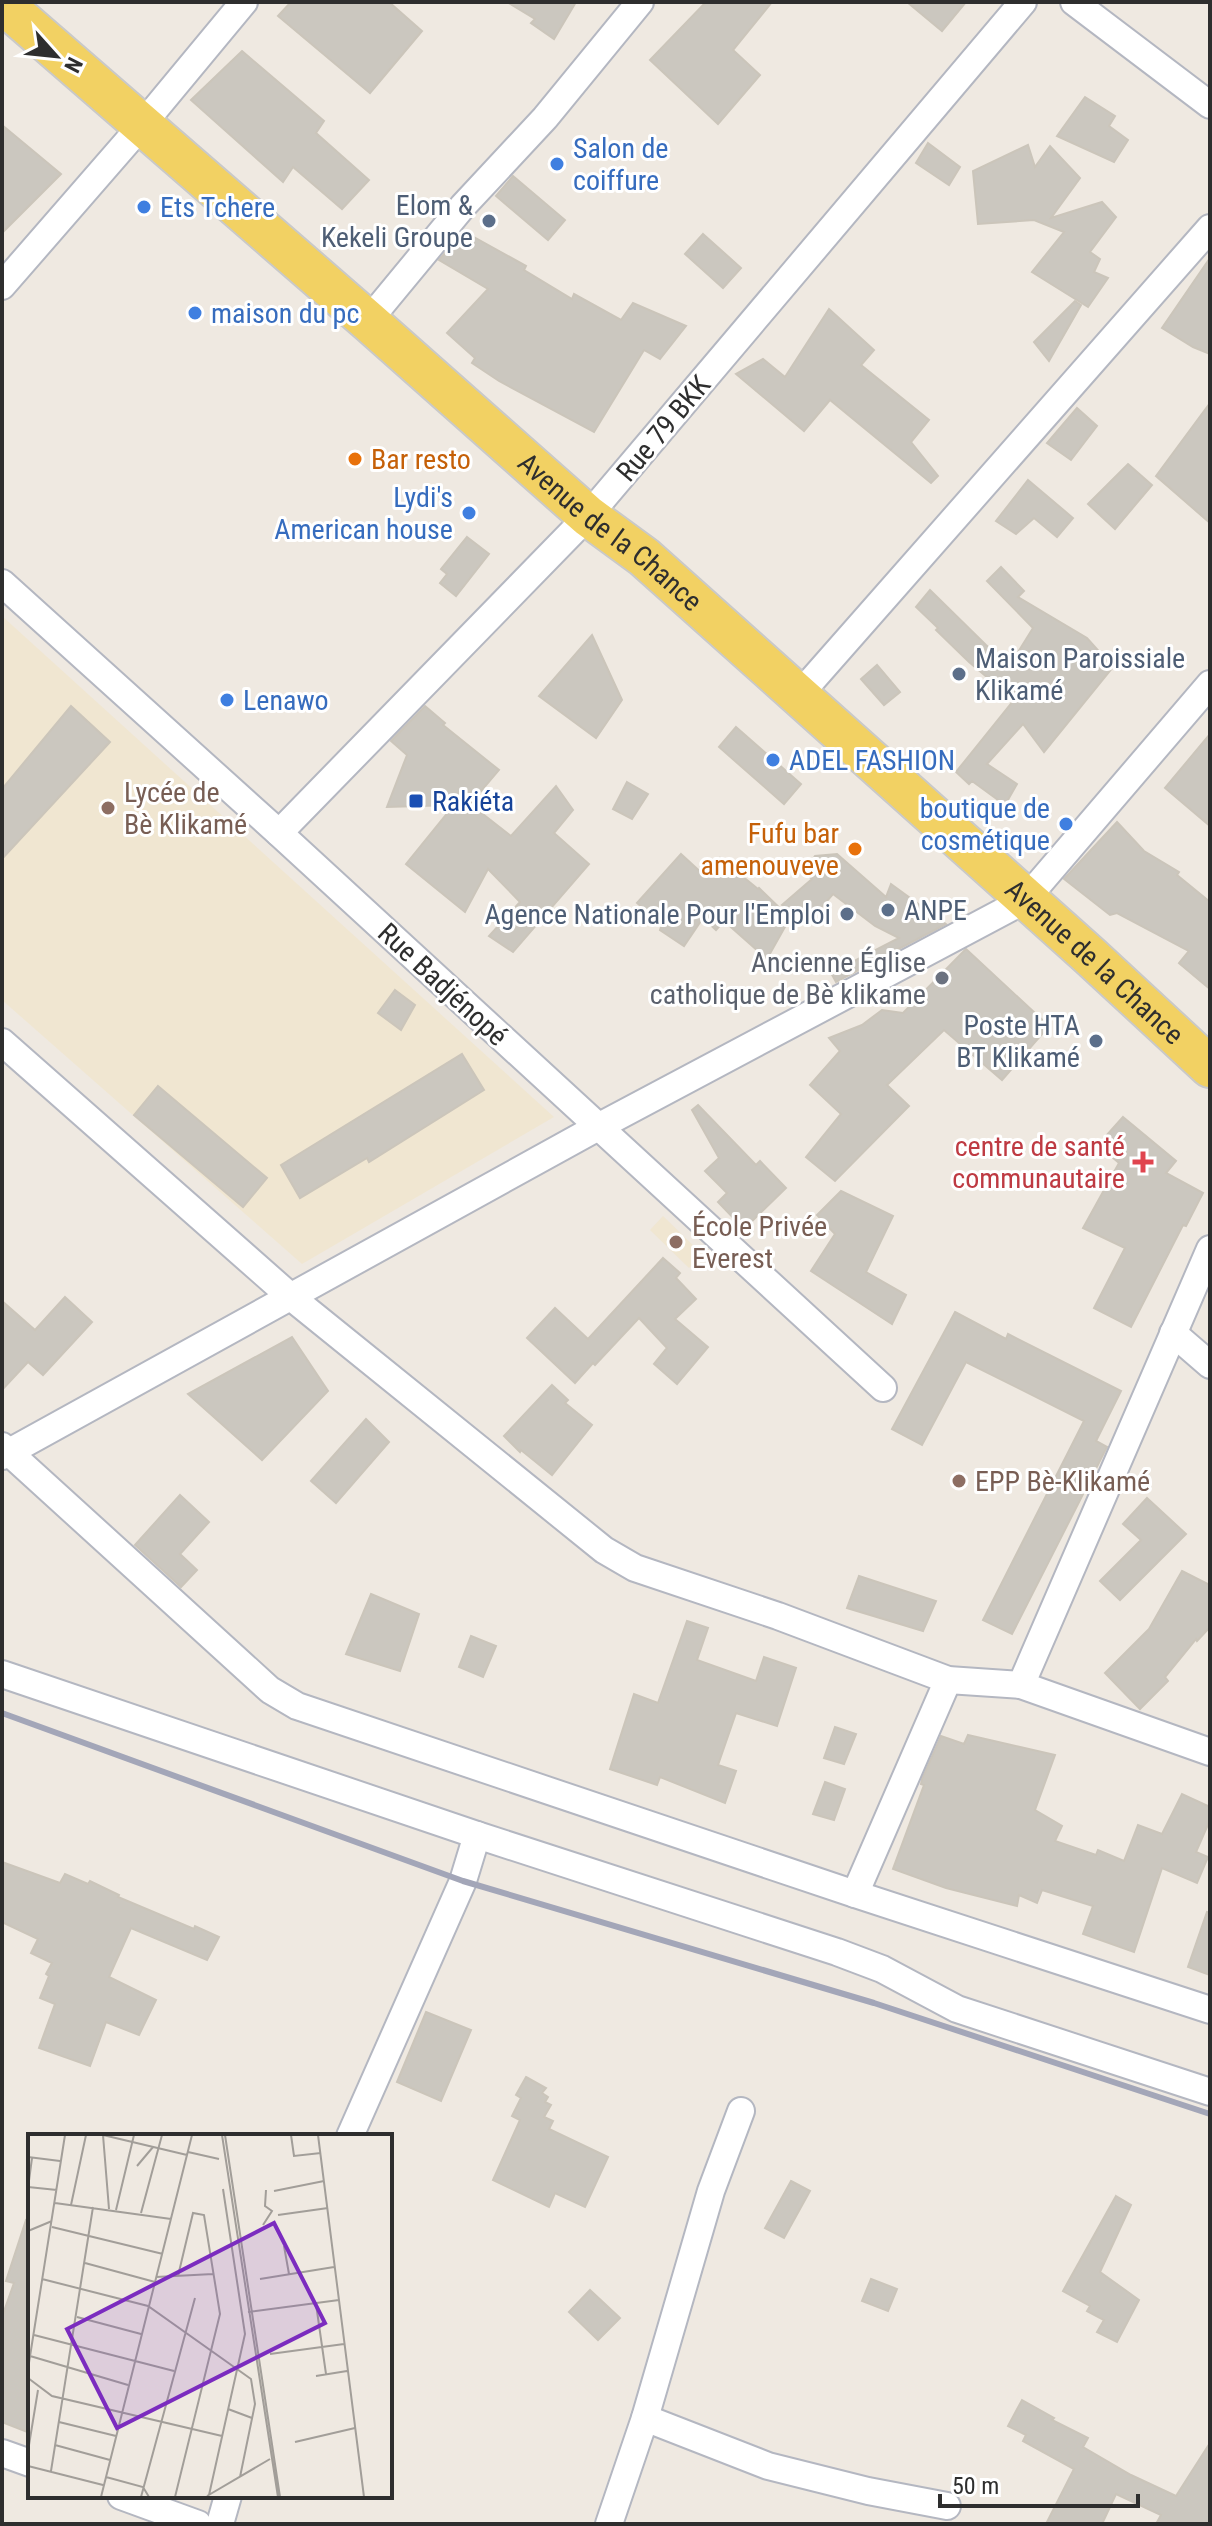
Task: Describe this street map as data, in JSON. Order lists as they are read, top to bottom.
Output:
{
  "streets": {
    "main road": ["Avenue de la Chance"],
    "street": ["Rue 79 BKK", "Rue Badjénopé"]
  },
  "crossings": [
    ["Rue 79 BKK", "Avenue de la Chance"],
    ["Rue 79 BKK", "Rue Badjénopé"]
  ],
  "places": {
    "other": [
      "Salon de coiffure",
      "Ets Tchere",
      "Elom & Kekeli Groupe",
      "maison du pc",
      "Bar resto",
      "Lydi's American house",
      "Maison Paroissiale Klikamé",
      "Lenawo",
      "ADEL FASHION",
      "Lycée de Bè Klikamé",
      "boutique de cosmétique",
      "Fufu bar amenouveve",
      "ANPE",
      "Agence Nationale Pour l'Emploi",
      "Ancienne Église catholique de Bè klikame",
      "Poste HTA BT Klikamé",
      "École Privée Everest",
      "EPP Bè-Klikamé"
    ],
    "transit": ["Rakiéta"],
    "health": ["centre de santé communautaire"]
  },
  "scale_bar": "50 m",
  "north": "bottom right"
}
